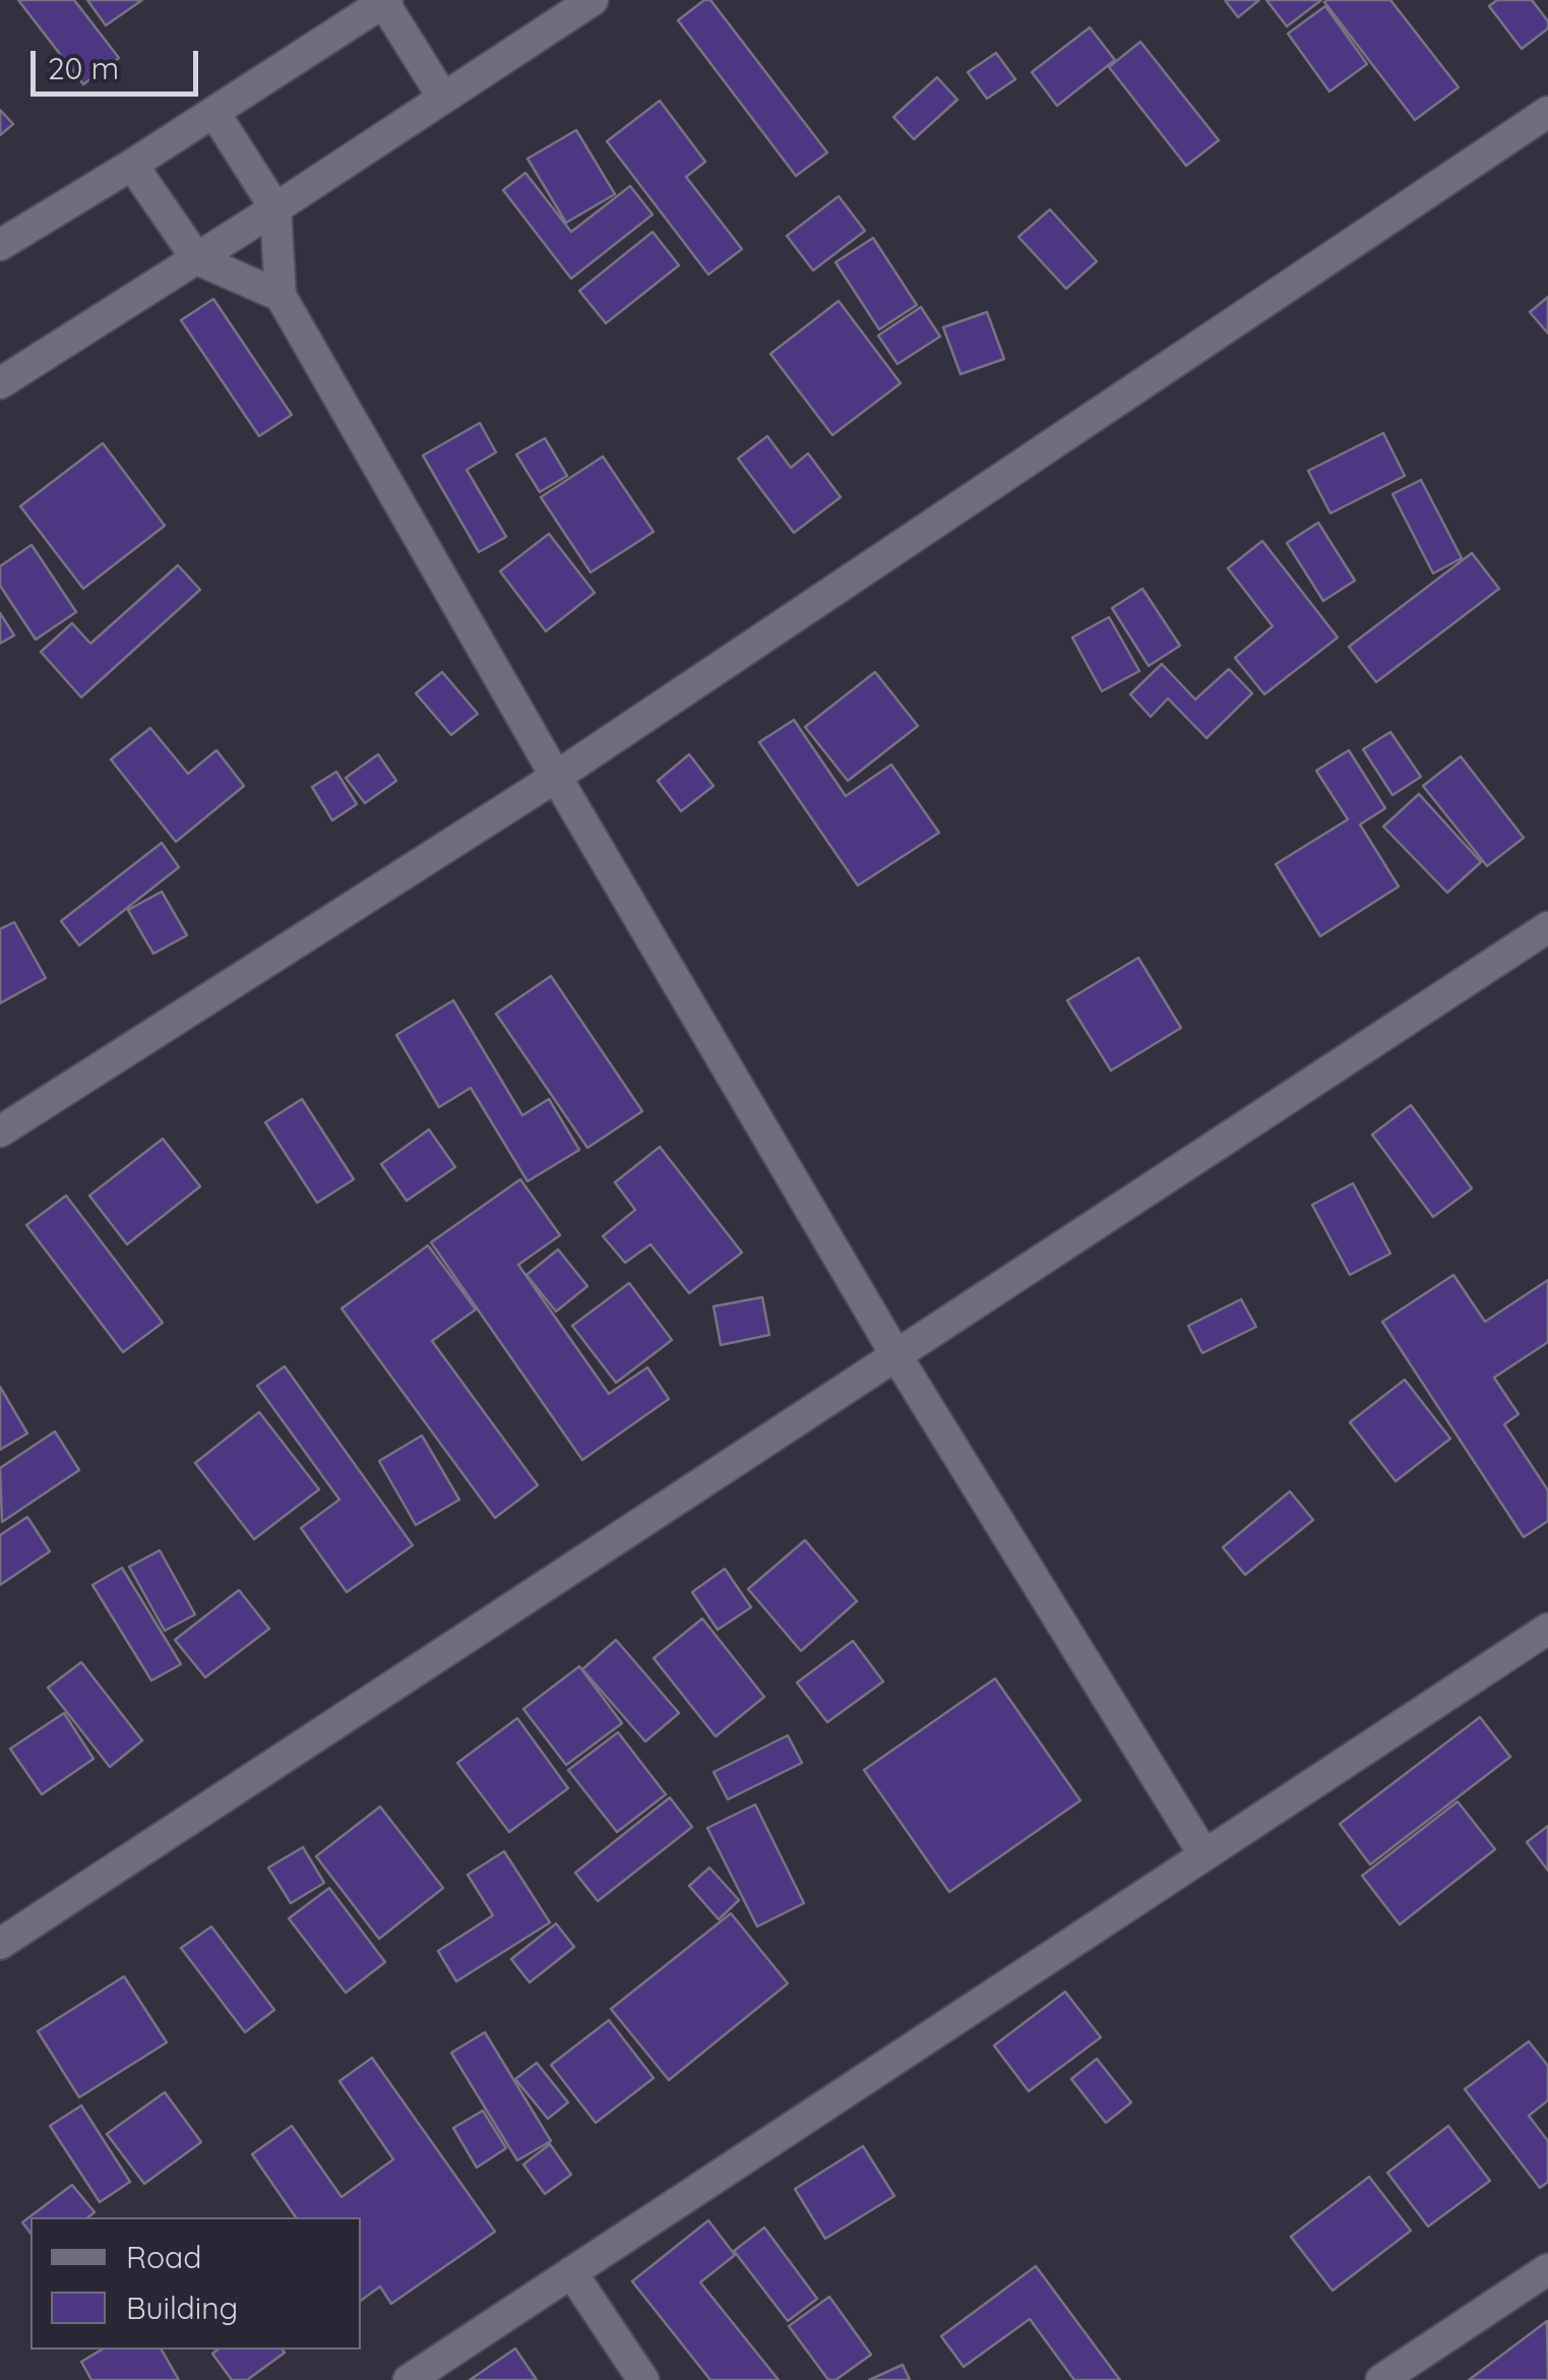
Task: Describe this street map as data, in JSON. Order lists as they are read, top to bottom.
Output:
{
  "legend": ["Road", "Building"],
  "scale_bar": "20 m"
}
